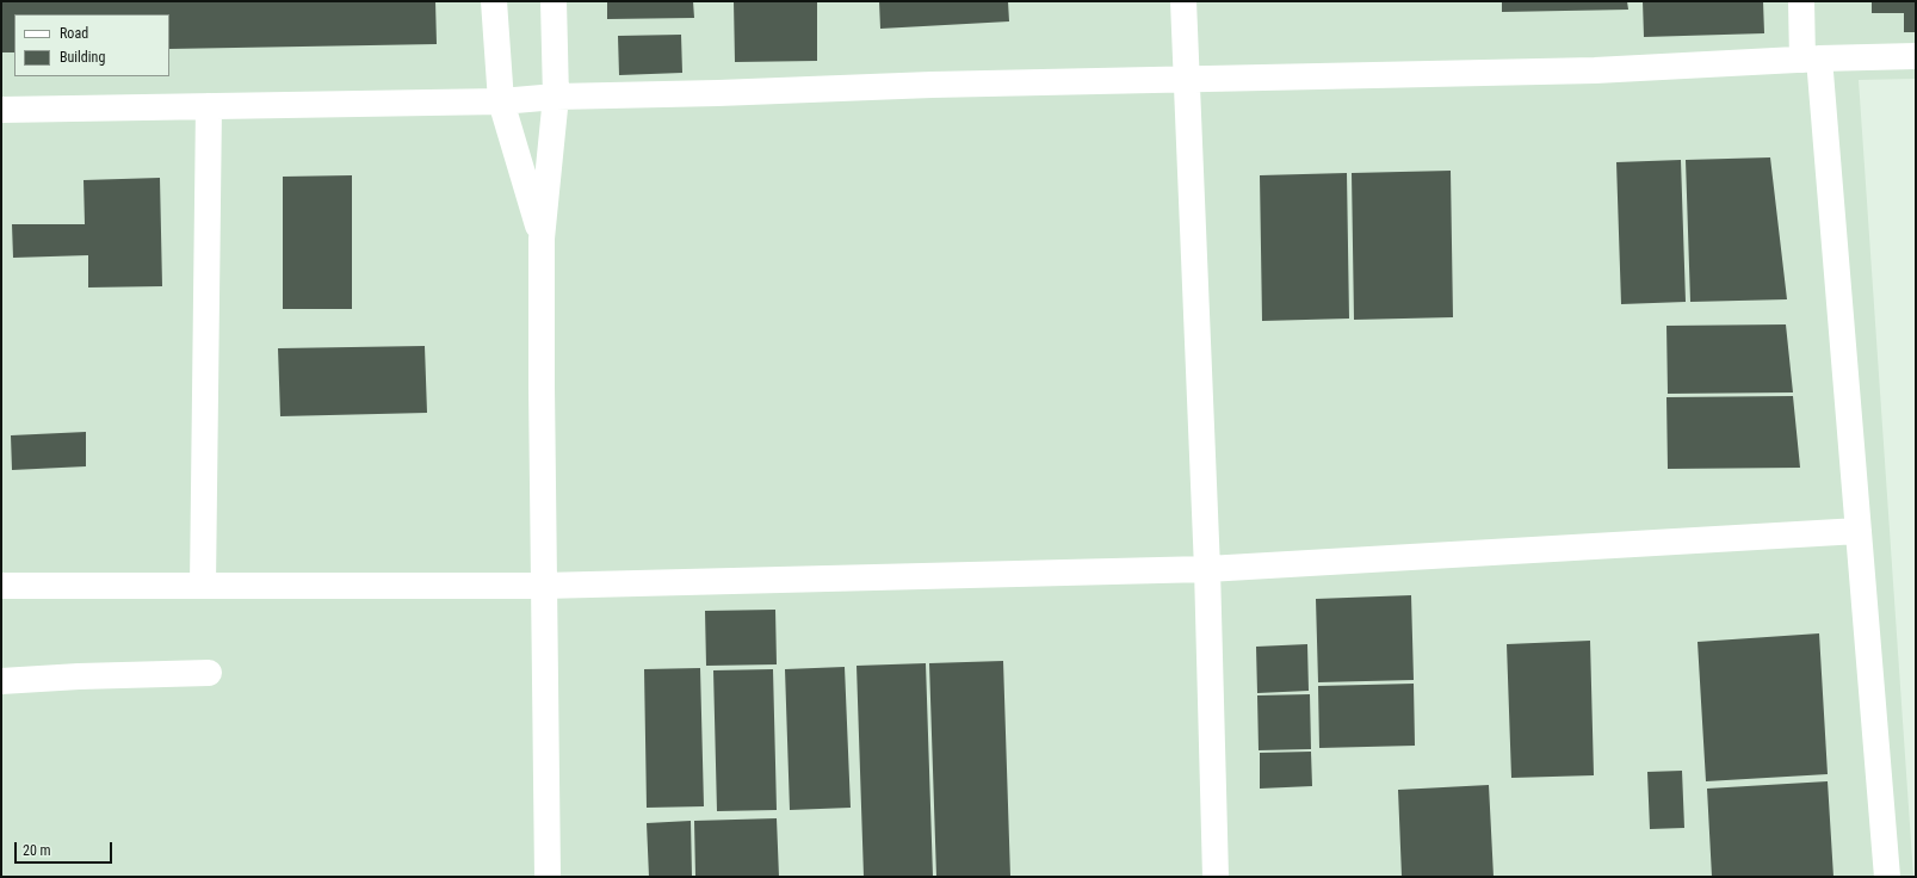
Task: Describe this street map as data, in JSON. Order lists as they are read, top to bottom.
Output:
{
  "legend": ["Road", "Building"],
  "scale_bar": "20 m"
}
